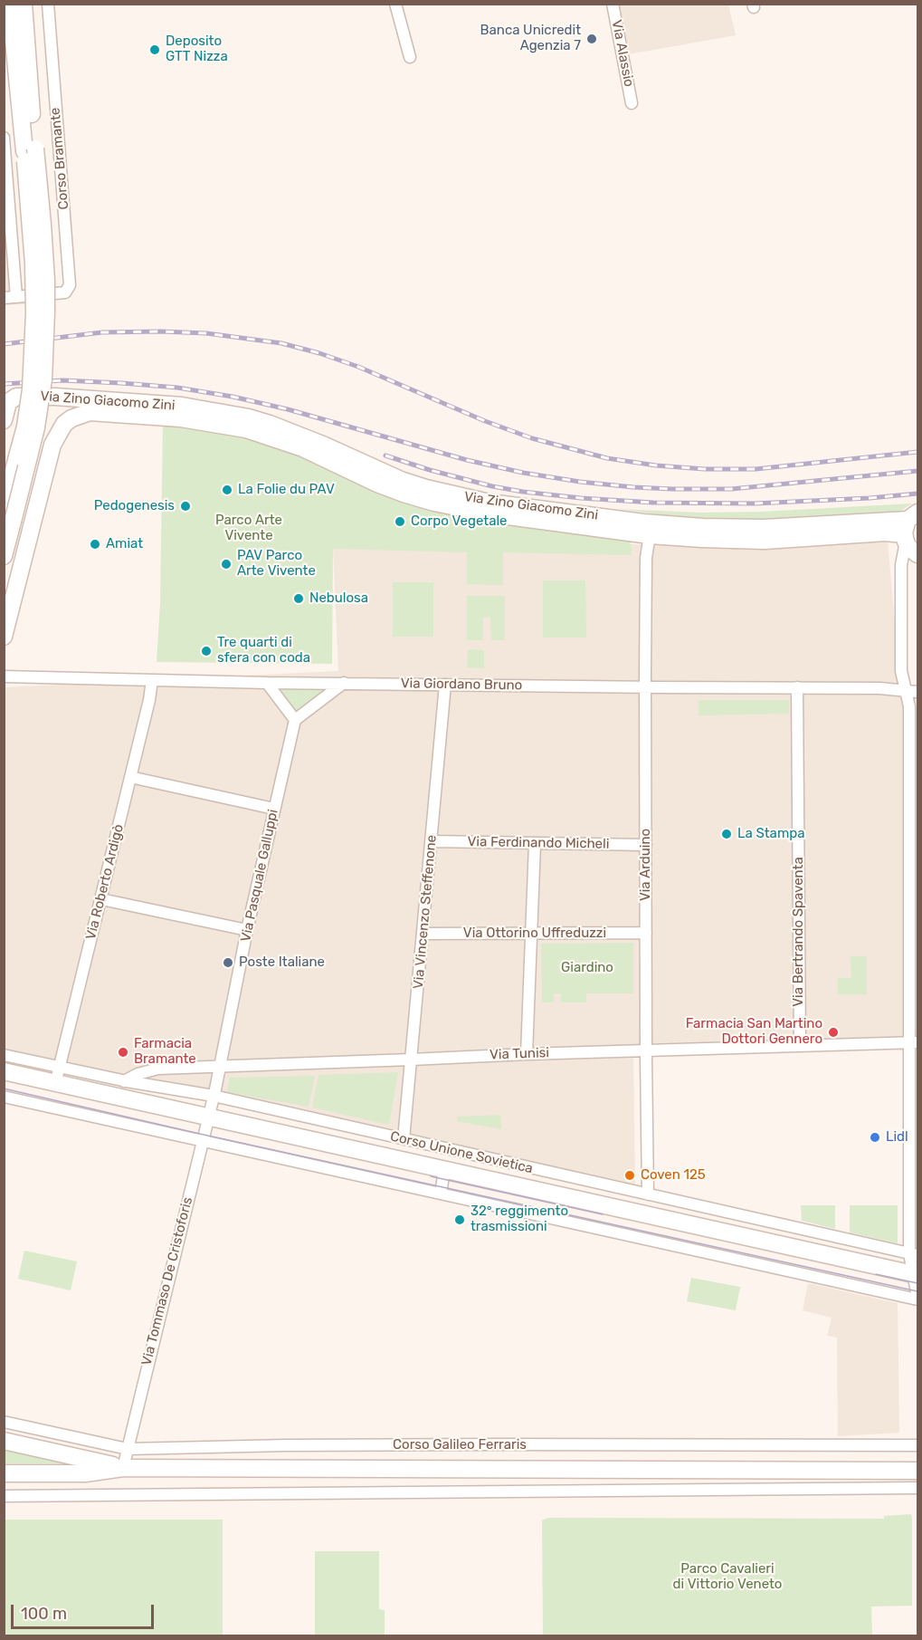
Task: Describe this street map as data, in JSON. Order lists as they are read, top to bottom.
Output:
{
  "streets": {
    "main road": [
      "Corso Bramante",
      "Via Zino Giacomo Zini",
      "Corso Unione Sovietica",
      "Corso Galileo Ferraris"
    ],
    "street": [
      "Via Alassio",
      "Via Giordano Bruno",
      "Via Ferdinando Micheli",
      "Via Arduino",
      "Via Pasquale Galluppi",
      "Via Roberto Ardigò",
      "Via Vincenzo Steffenone",
      "Via Bertrando Spaventa",
      "Via Ottorino Uffreduzzi",
      "Via Tunisi",
      "Via Tommaso De Cristoforis"
    ]
  },
  "crossings": [
    ["Via Zino Giacomo Zini", "Via Arduino"],
    ["Via Giordano Bruno", "Via Arduino"],
    ["Via Giordano Bruno", "Via Roberto Ardigò"],
    ["Via Giordano Bruno", "Via Vincenzo Steffenone"],
    ["Via Giordano Bruno", "Via Bertrando Spaventa"],
    ["Via Ferdinando Micheli", "Via Arduino"],
    ["Via Ferdinando Micheli", "Via Vincenzo Steffenone"],
    ["Via Arduino", "Via Ottorino Uffreduzzi"],
    ["Via Arduino", "Via Tunisi"],
    ["Via Arduino", "Corso Unione Sovietica"],
    ["Via Pasquale Galluppi", "Via Tunisi"],
    ["Via Pasquale Galluppi", "Corso Unione Sovietica"],
    ["Via Pasquale Galluppi", "Via Tommaso De Cristoforis"],
    ["Via Roberto Ardigò", "Corso Unione Sovietica"],
    ["Via Vincenzo Steffenone", "Via Ottorino Uffreduzzi"],
    ["Via Vincenzo Steffenone", "Via Tunisi"],
    ["Via Vincenzo Steffenone", "Corso Unione Sovietica"],
    ["Via Bertrando Spaventa", "Via Tunisi"],
    ["Via Tunisi", "Corso Unione Sovietica"],
    ["Corso Unione Sovietica", "Via Tommaso De Cristoforis"],
    ["Via Tommaso De Cristoforis", "Corso Galileo Ferraris"]
  ],
  "parks": ["Parco Arte Vivente", "Giardino", "Parco Cavalieri di Vittorio Veneto"],
  "places": [
    "Banca Unicredit Agenzia 7",
    "Deposito GTT Nizza",
    "La Folie du PAV",
    "Pedogenesis",
    "Corpo Vegetale",
    "Amiat",
    "PAV Parco Arte Vivente",
    "Nebulosa",
    "Tre quarti di sfera con coda",
    "La Stampa",
    "Poste Italiane",
    "Farmacia San Martino Dottori Gennero",
    "Farmacia Bramante",
    "Lidl",
    "Coven 125",
    "32° reggimento trasmissioni"
  ],
  "scale_bar": "100 m"
}
